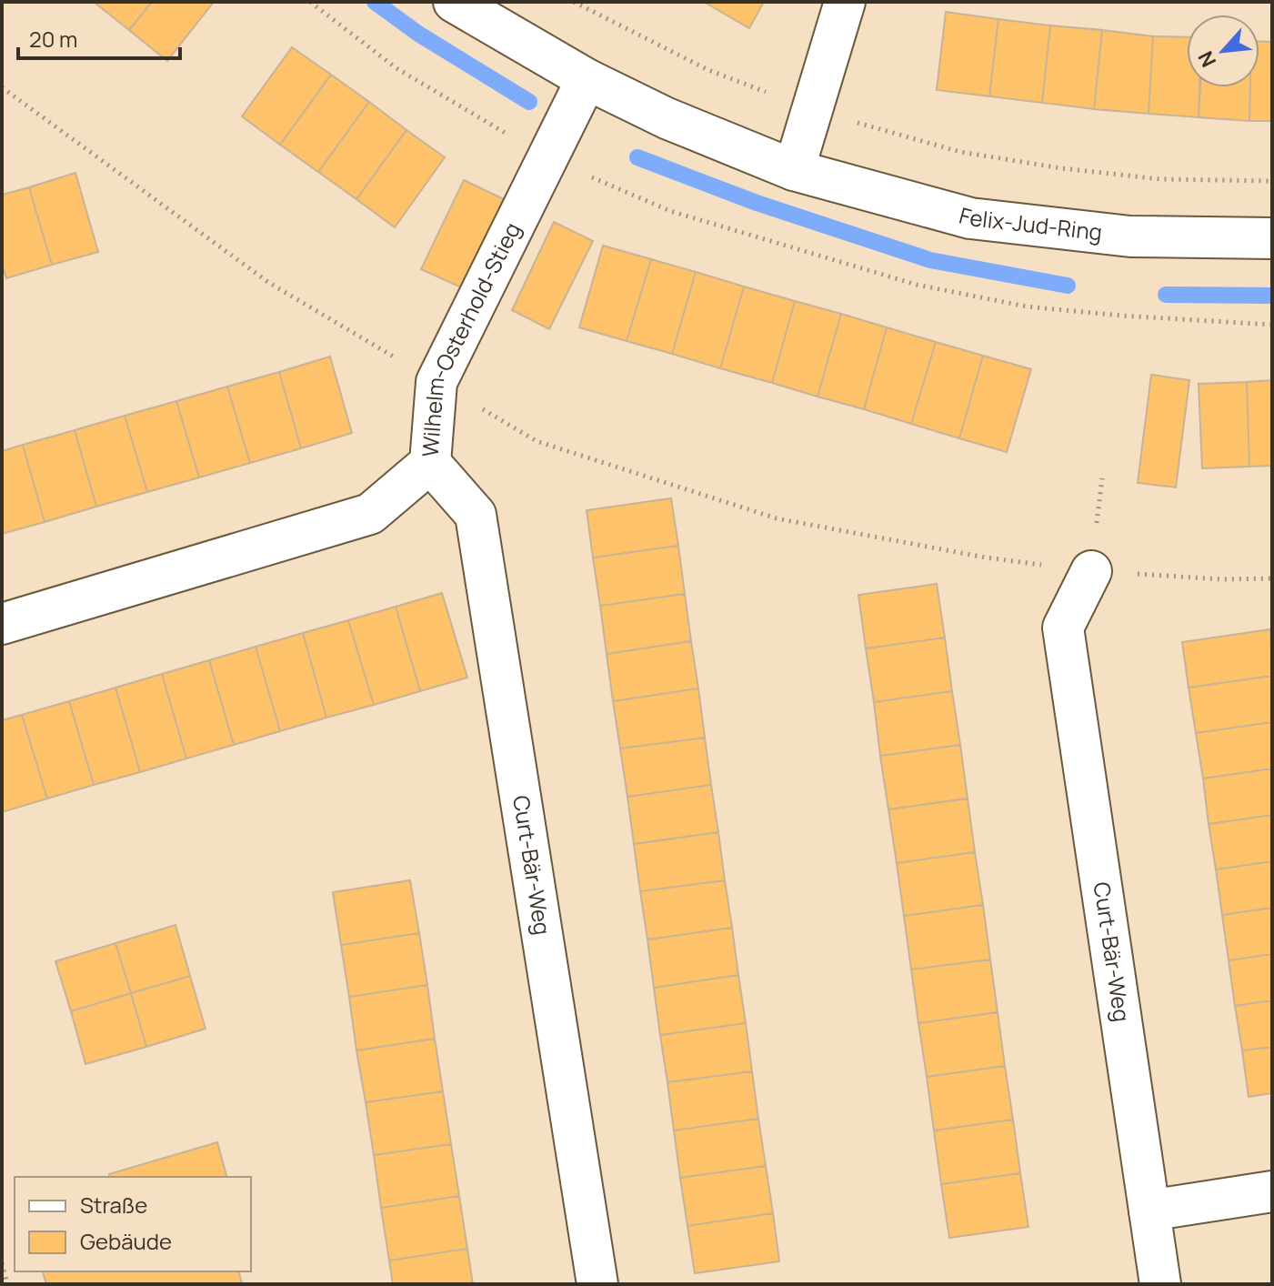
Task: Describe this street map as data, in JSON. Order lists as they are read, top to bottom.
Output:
{
  "streets": {
    "street": ["Felix-Jud-Ring", "Wilhelm-Osterhold-Stieg", "Curt-Bär-Weg"]
  },
  "crossings": [
    ["Felix-Jud-Ring", "Wilhelm-Osterhold-Stieg"],
    ["Wilhelm-Osterhold-Stieg", "Curt-Bär-Weg"]
  ],
  "legend": ["Straße", "Gebäude"],
  "scale_bar": "20 m",
  "north": "bottom left"
}
